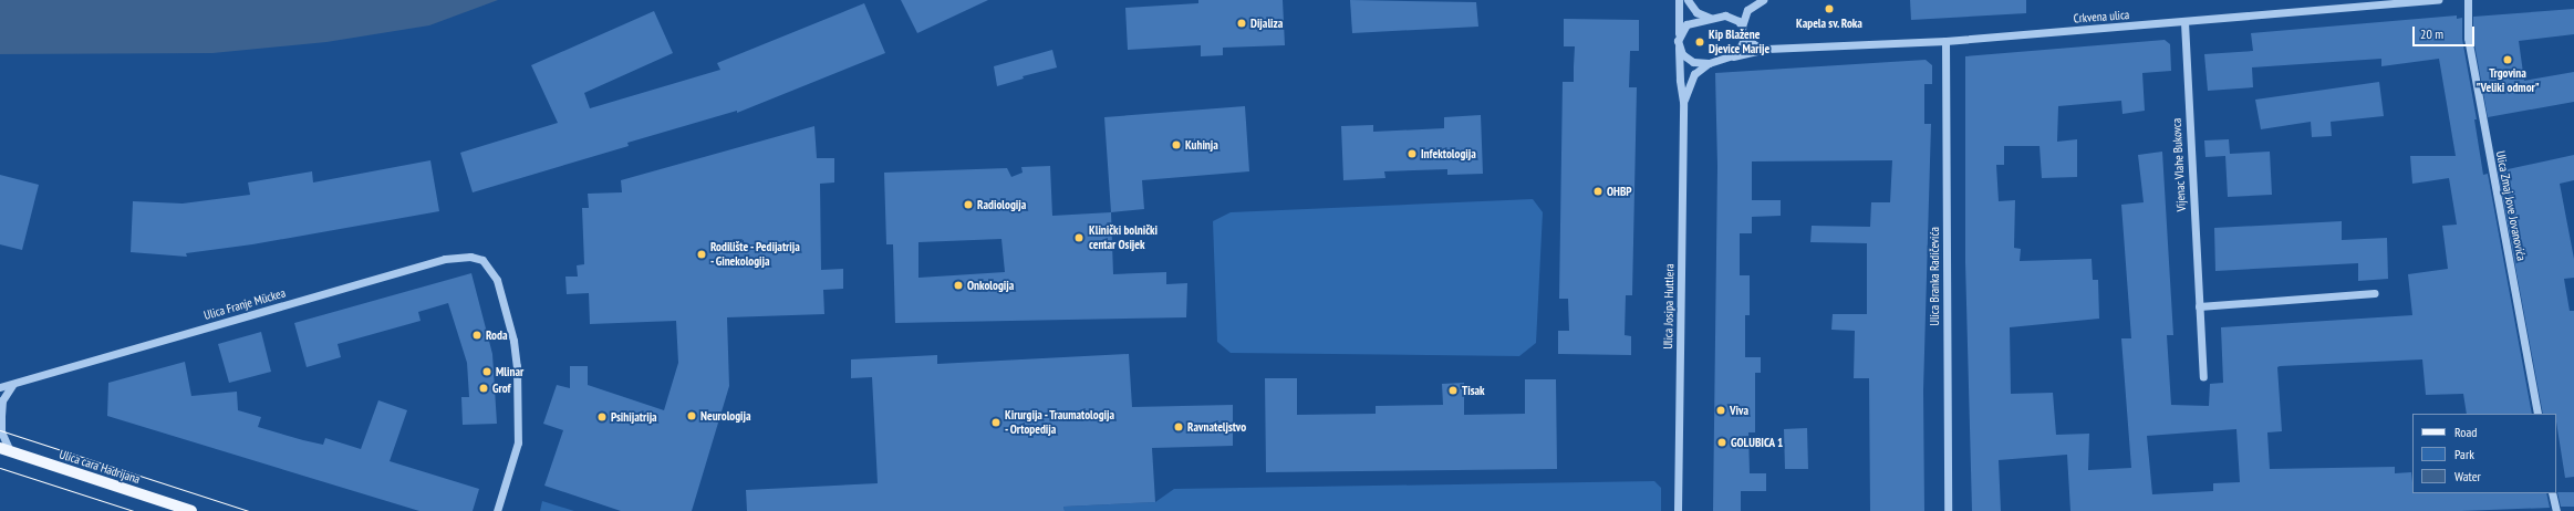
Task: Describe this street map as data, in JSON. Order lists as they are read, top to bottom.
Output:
{
  "streets": {
    "main road": ["Ulica cara Hadrijana"],
    "street": [
      "Crkvena ulica",
      "Vijenac Vlahe Bukovca",
      "Ulica Zmaj Jove Jovanovića",
      "Ulica Branka Radičevića",
      "Ulica Franje Mückea",
      "Ulica Josipa Huttlera"
    ]
  },
  "crossings": [
    ["Crkvena ulica", "Vijenac Vlahe Bukovca"],
    ["Crkvena ulica", "Ulica Branka Radičevića"],
    ["Crkvena ulica", "Ulica Josipa Huttlera"]
  ],
  "places": [
    "Kapela sv. Roka",
    "Dijaliza",
    "Kip Blažene Djevice Marije",
    "Trgovina \"Veliki odmor\"",
    "Kuhinja",
    "Infektologija",
    "OHBP",
    "Radiologija",
    "Klinički bolnički centar Osijek",
    "Rodilište - Pedijatrija - Ginekologija",
    "Onkologija",
    "Roda",
    "Mlinar",
    "Grof",
    "Tisak",
    "Viva",
    "Neurologija",
    "Psihijatrija",
    "Kirurgija - Traumatologija - Ortopedija",
    "Ravnateljstvo",
    "GOLUBICA 1"
  ],
  "legend": ["Road", "Park", "Water"],
  "scale_bar": "20 m"
}
